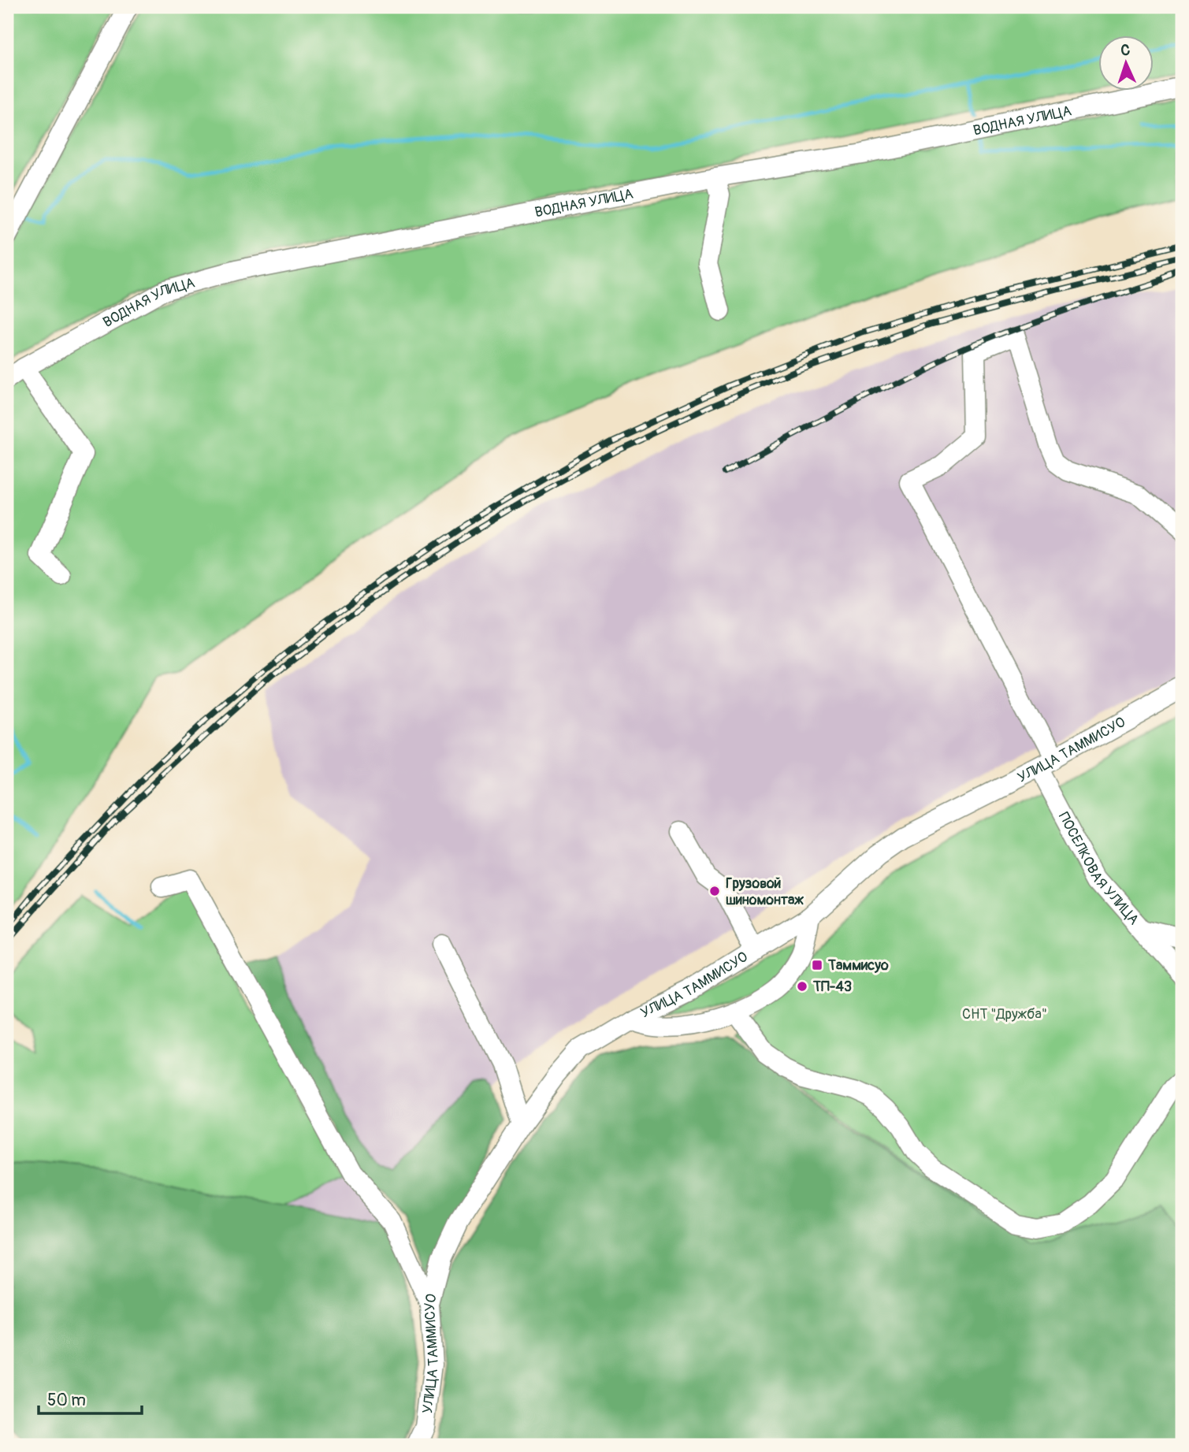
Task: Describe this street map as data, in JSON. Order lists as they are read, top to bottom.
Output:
{
  "streets": {
    "street": ["ВОДНАЯ УЛИЦА", "УЛИЦА ТАММИСУО", "ПОСЕЛКОВАЯ УЛИЦА"]
  },
  "crossings": [
    ["УЛИЦА ТАММИСУО", "ПОСЕЛКОВАЯ УЛИЦА"]
  ],
  "parks": ["СНТ \"Дружба\""],
  "places": {
    "other": ["Грузовой шиномонтаж", "ТП-43"],
    "transit": ["Таммисуо"]
  },
  "scale_bar": "50 m",
  "north": "top"
}
